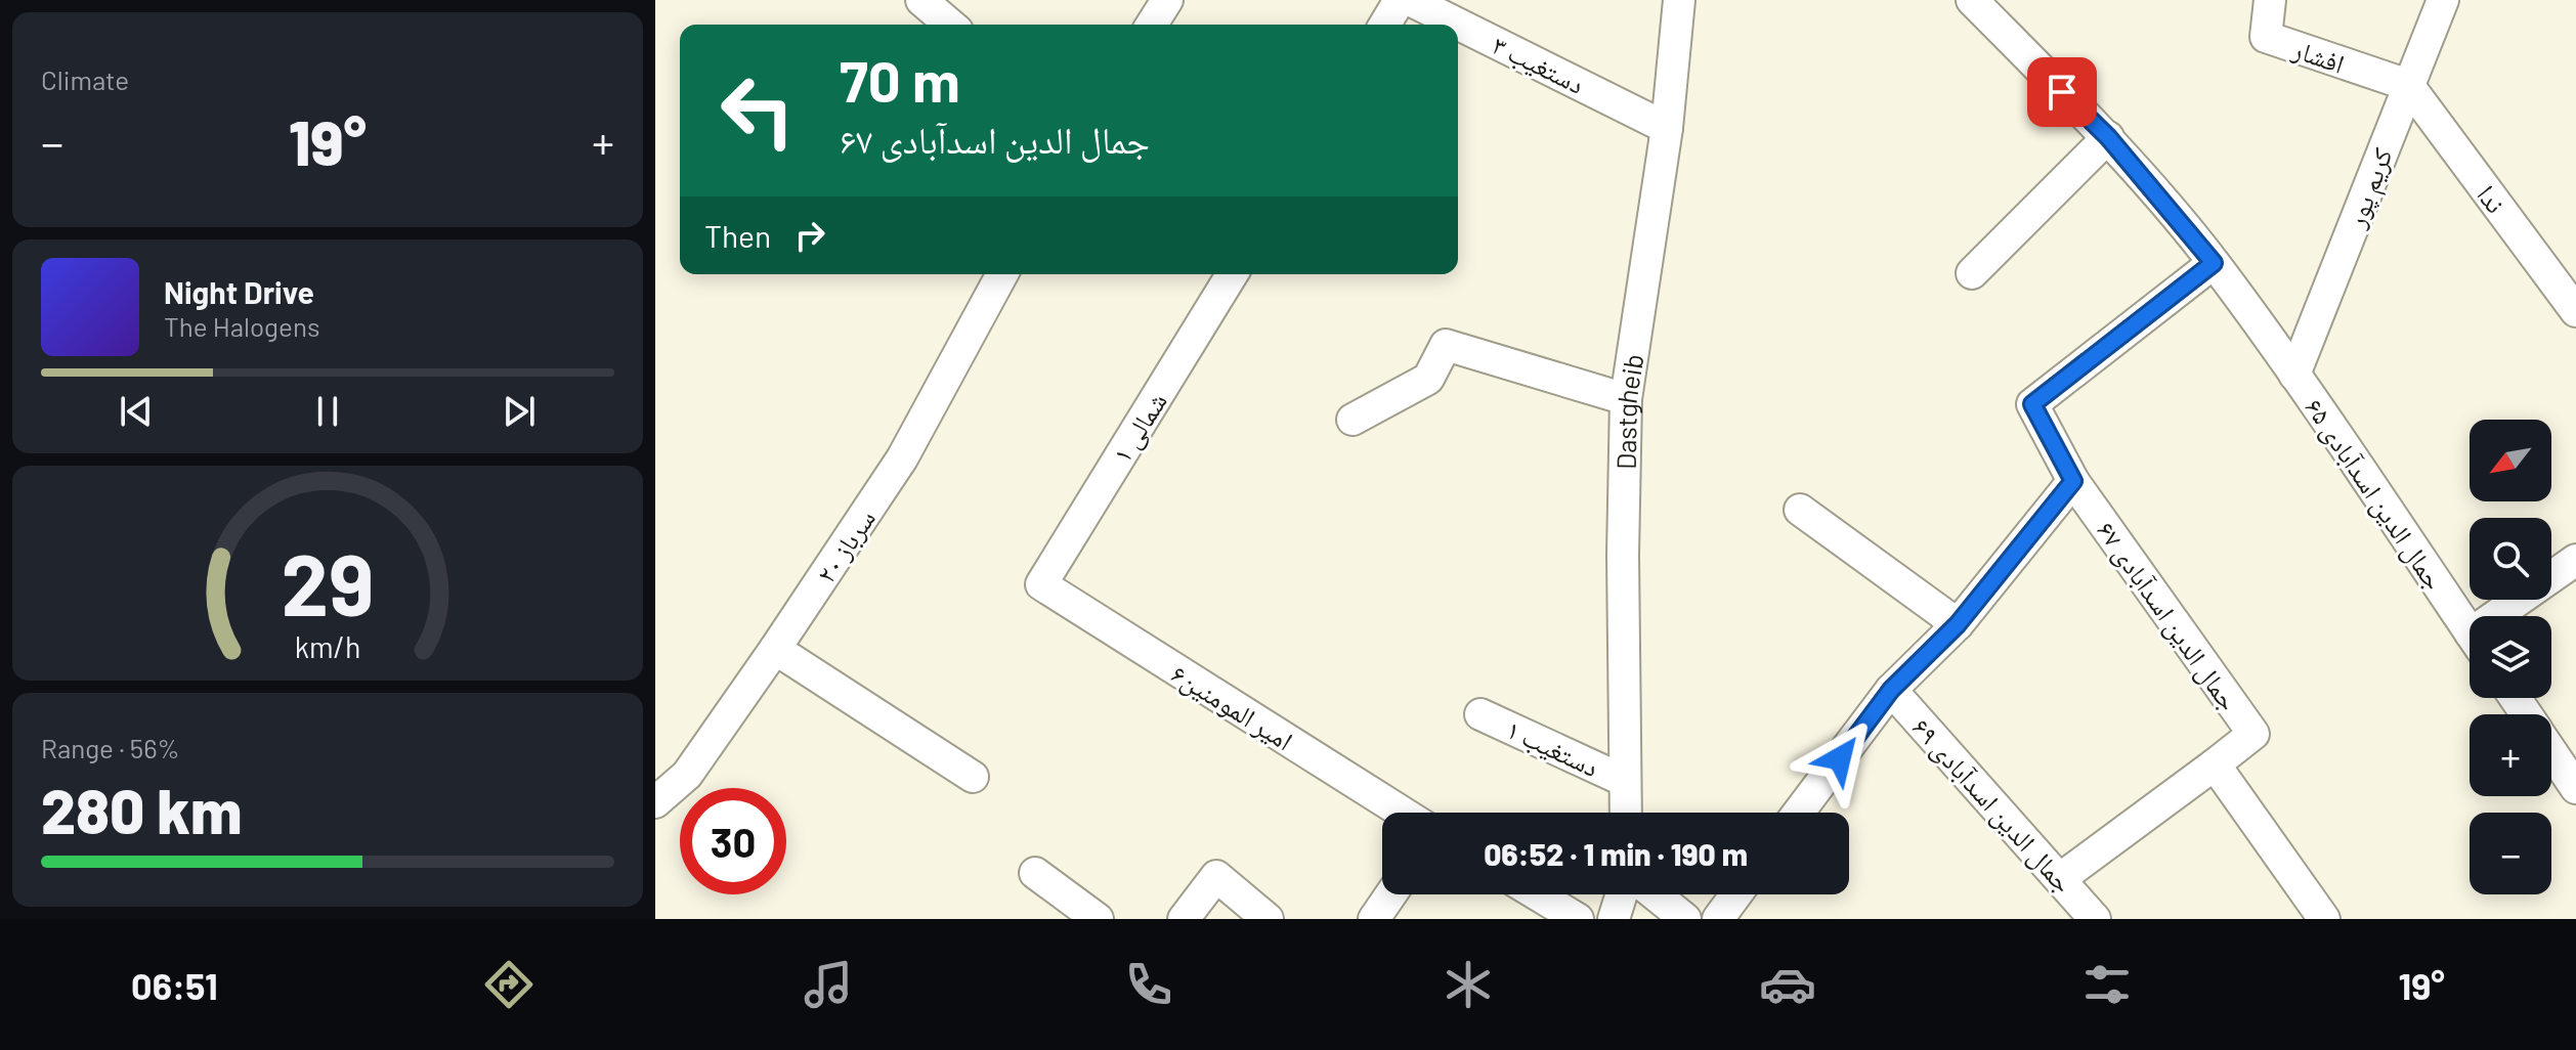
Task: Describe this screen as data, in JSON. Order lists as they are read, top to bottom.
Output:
{
  "streets": {
    "street": [
      "افشار",
      "دستغیب ۳",
      "کریم پور",
      "ندا",
      "Dastgheib",
      "شمالی ۱",
      "جمال الدین اسدآبادی ۶۵",
      "سرباز ۲۰",
      "جمال الدین اسدآبادی ۶۷",
      "امیر المومنین۶",
      "دستغیب ۱",
      "جمال الدین اسدآبادی ۶۹"
    ]
  },
  "crossings": [
    ["افشار", "کریم پور"],
    ["افشار", "ندا"],
    ["دستغیب ۳", "Dastgheib"],
    ["کریم پور", "ندا"],
    ["کریم پور", "جمال الدین اسدآبادی ۶۵"],
    ["Dastgheib", "دستغیب ۱"],
    ["شمالی ۱", "امیر المومنین۶"],
    ["جمال الدین اسدآبادی ۶۵", "جمال الدین اسدآبادی ۶۷"]
  ],
  "north": "bottom left",
  "page": {
    "tile": [
      "Climate",
      ["Range · 56%", "280 km"]
    ],
    "turn": ["70 m", "جمال الدین اسدآبادی ۶۷"],
    "heat": ["−", "19°", "+"],
    "then": "Then",
    "song": ["Night Drive", "The Halogens"],
    "map_buttons": ["+", "−"],
    "limit": "30",
    "trip": "06:52 · 1 min · 190 m",
    "tabs": ["06:51", "19°"],
    "gauge": ["29", "km/h"]
  }
}
